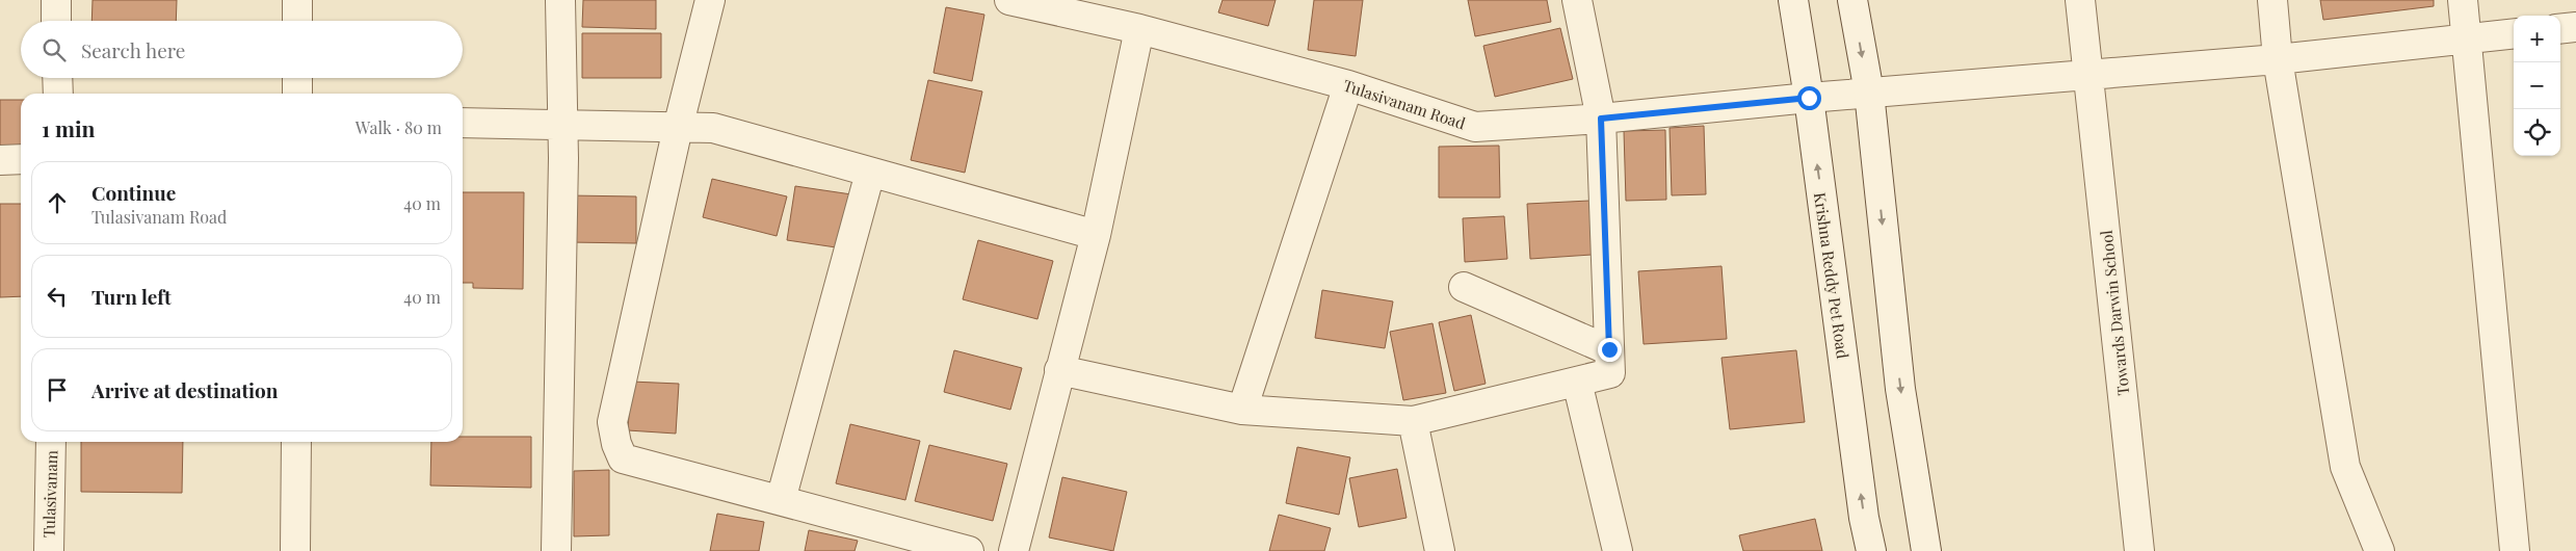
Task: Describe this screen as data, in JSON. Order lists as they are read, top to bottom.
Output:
{
  "streets": {
    "street": [
      "Tulasivanam Road",
      "Krishna Reddy Pet Road",
      "Towards Darwin School",
      "Tulasivanam"
    ]
  },
  "crossings": [
    ["Tulasivanam Road", "Krishna Reddy Pet Road"],
    ["Tulasivanam Road", "Towards Darwin School"]
  ],
  "page": {
    "map_buttons": ["+", "−"],
    "search": "Search here",
    "heading": ["1 min", "Walk · 80 m"],
    "list": [
      ["Continue", "Tulasivanam Road", "40 m"],
      ["Turn left", "40 m"],
      "Arrive at destination"
    ]
  }
}
